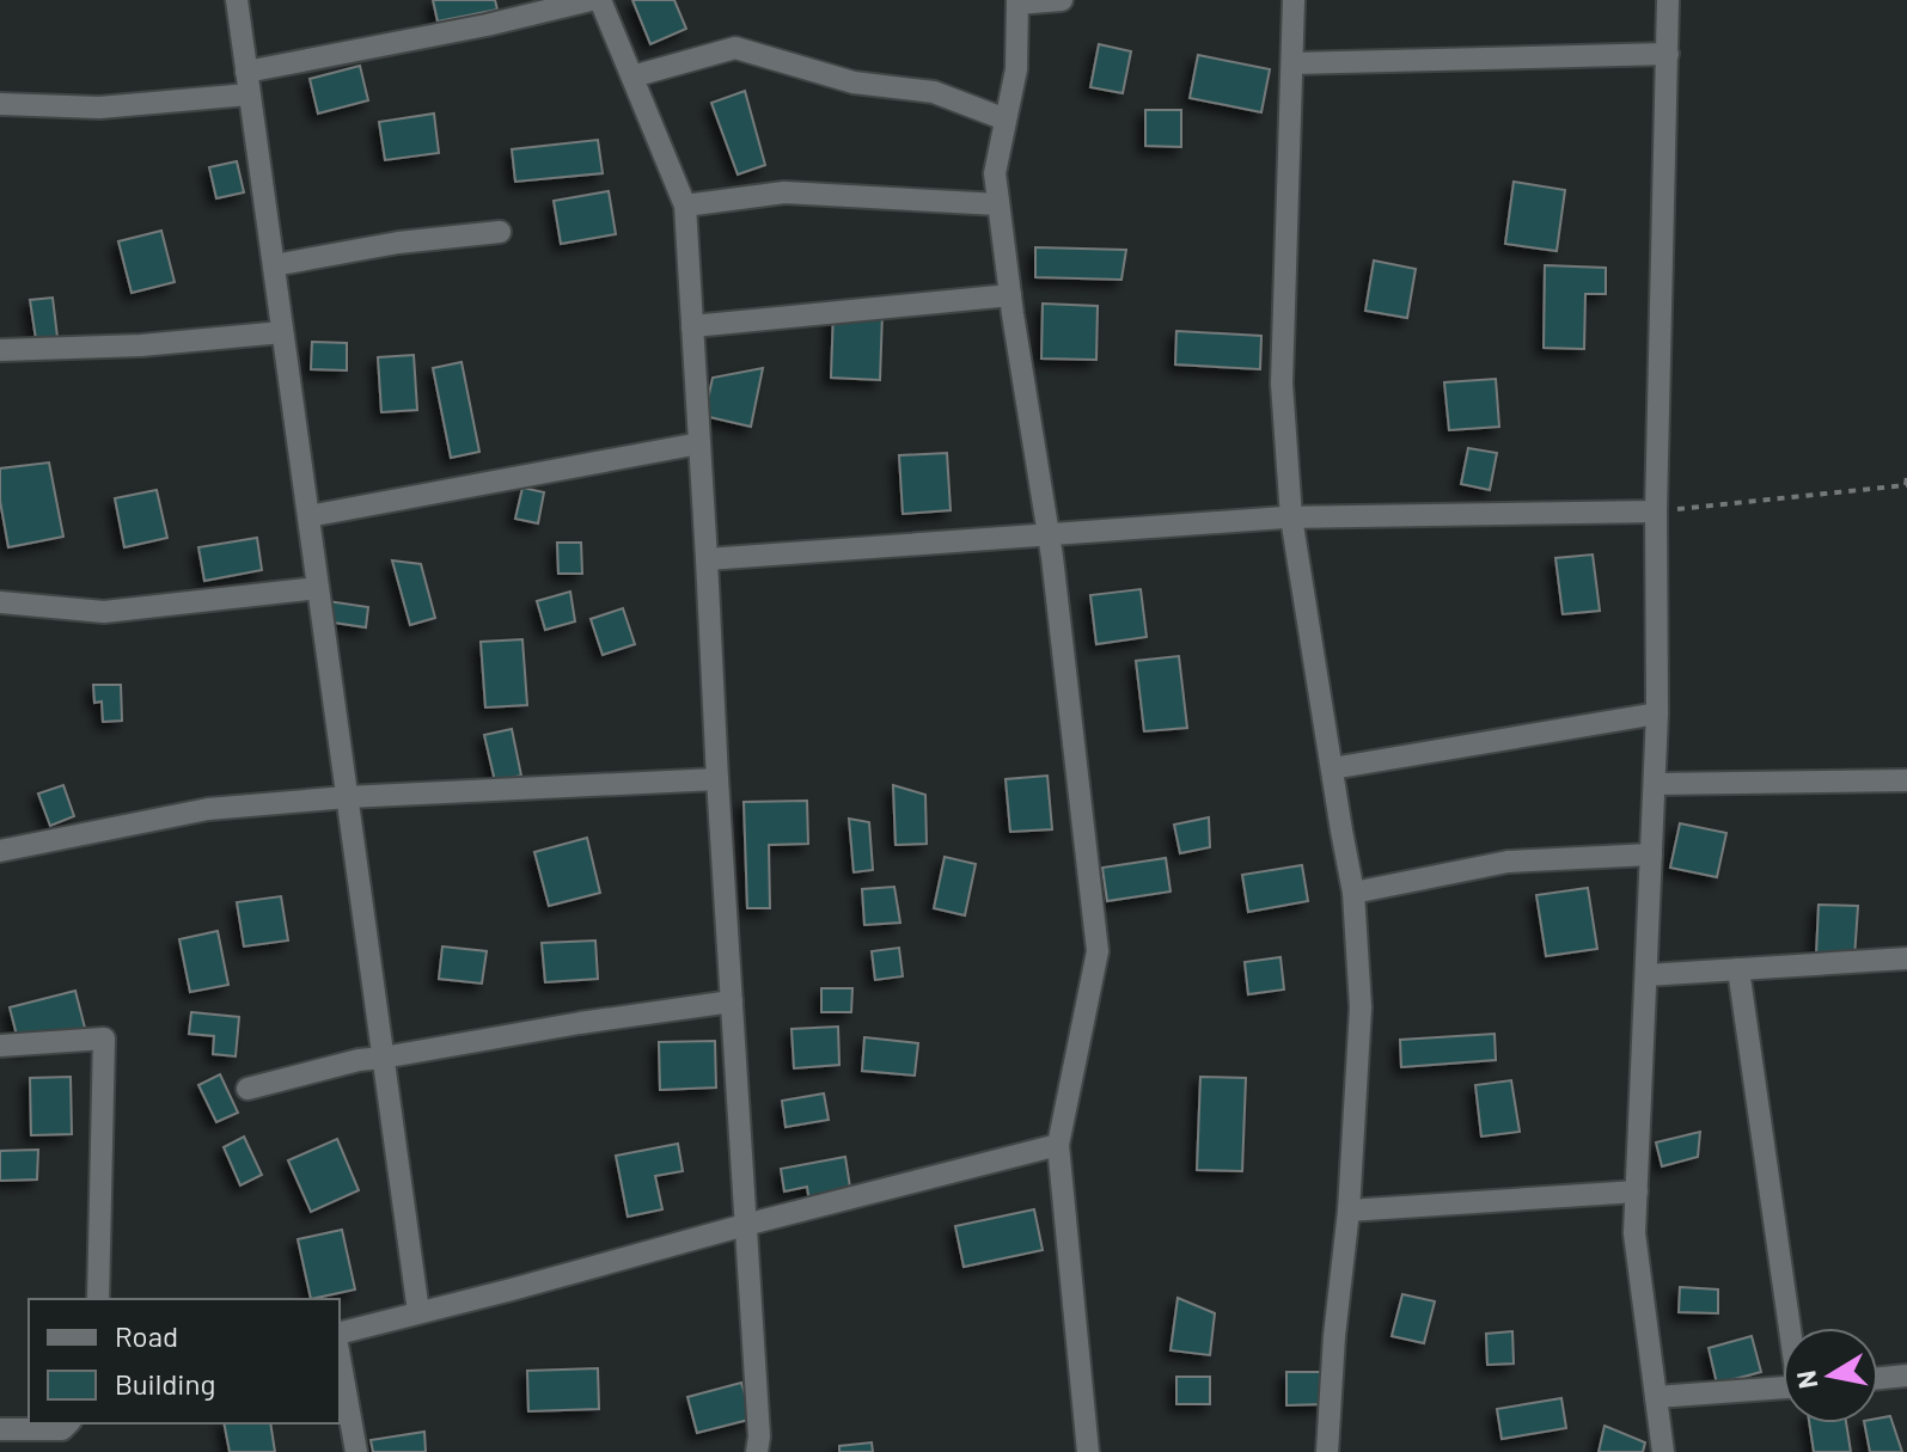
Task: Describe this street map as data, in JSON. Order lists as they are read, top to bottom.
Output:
{
  "legend": ["Road", "Building"],
  "north": "left"
}
